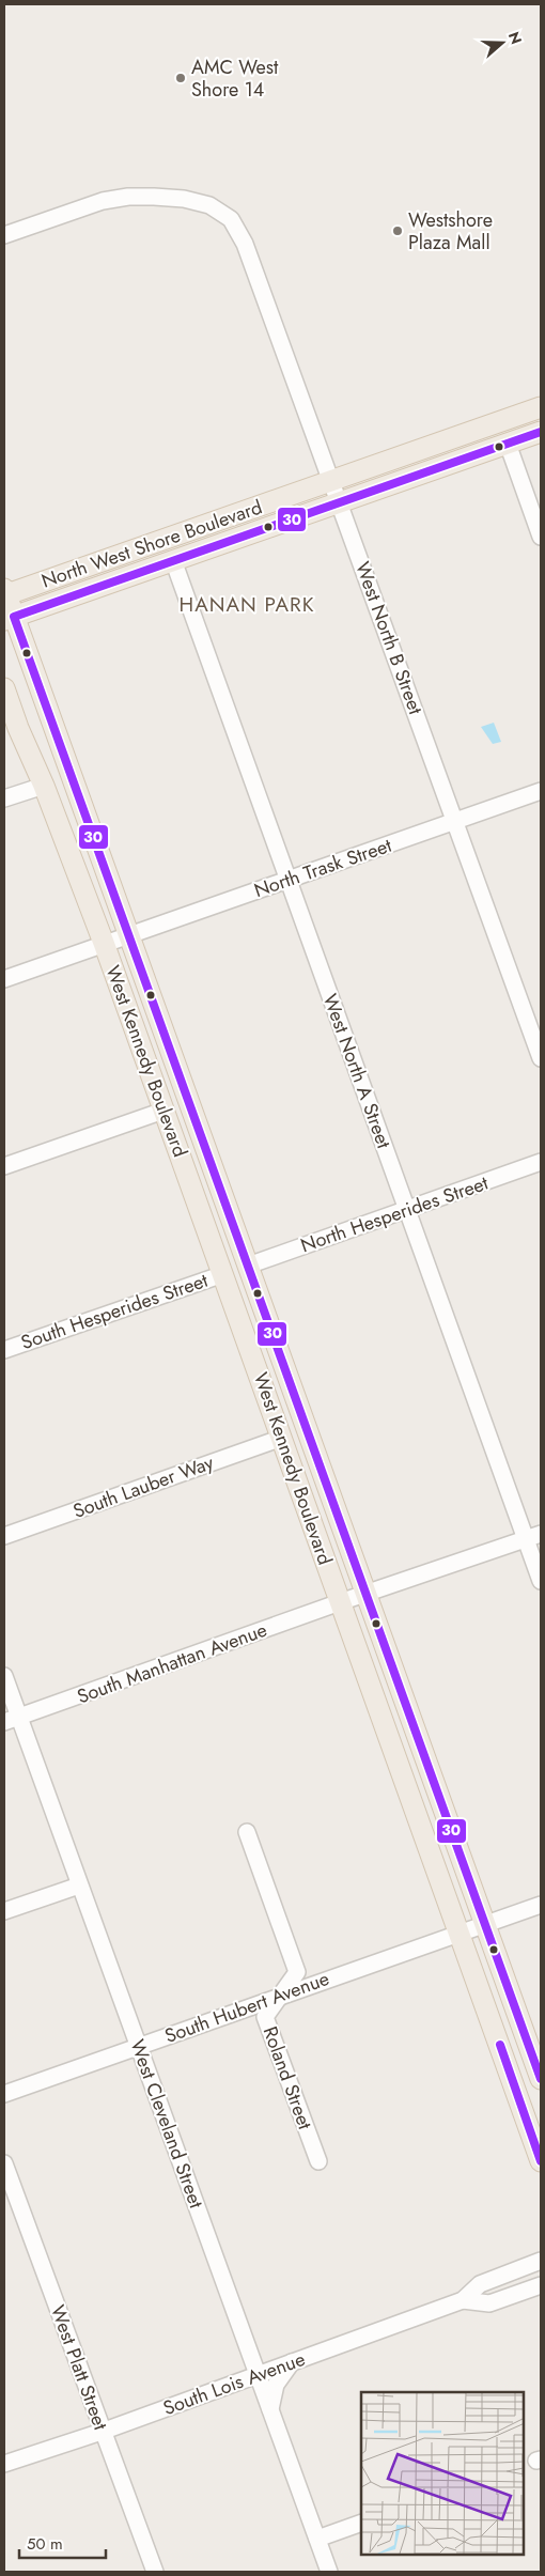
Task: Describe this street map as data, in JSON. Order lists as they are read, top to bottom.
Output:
{
  "streets": {
    "main road": ["North West Shore Boulevard", "West Kennedy Boulevard"],
    "street": [
      "West North B Street",
      "North Trask Street",
      "West North A Street",
      "North Hesperides Street",
      "South Hesperides Street",
      "South Lauber Way",
      "South Manhattan Avenue",
      "South Hubert Avenue",
      "Roland Street",
      "West Cleveland Street",
      "West Platt Street",
      "South Lois Avenue"
    ]
  },
  "crossings": [
    ["North West Shore Boulevard", "West North B Street"],
    ["North West Shore Boulevard", "West Kennedy Boulevard"],
    ["North West Shore Boulevard", "West North A Street"],
    ["West North B Street", "North Trask Street"],
    ["North Trask Street", "West Kennedy Boulevard"],
    ["North Trask Street", "West North A Street"],
    ["West Kennedy Boulevard", "North Hesperides Street"],
    ["West Kennedy Boulevard", "South Hesperides Street"],
    ["West Kennedy Boulevard", "South Lauber Way"],
    ["West Kennedy Boulevard", "South Manhattan Avenue"],
    ["West Kennedy Boulevard", "South Hubert Avenue"],
    ["West North A Street", "North Hesperides Street"],
    ["West North A Street", "South Manhattan Avenue"],
    ["South Manhattan Avenue", "West Cleveland Street"],
    ["South Hubert Avenue", "Roland Street"],
    ["South Hubert Avenue", "West Cleveland Street"],
    ["West Cleveland Street", "South Lois Avenue"],
    ["West Platt Street", "South Lois Avenue"]
  ],
  "districts": ["HANAN PARK"],
  "places": ["AMC West Shore 14", "Westshore Plaza Mall"],
  "lines": ["transit line 30"],
  "scale_bar": "50 m",
  "north": "right"
}
